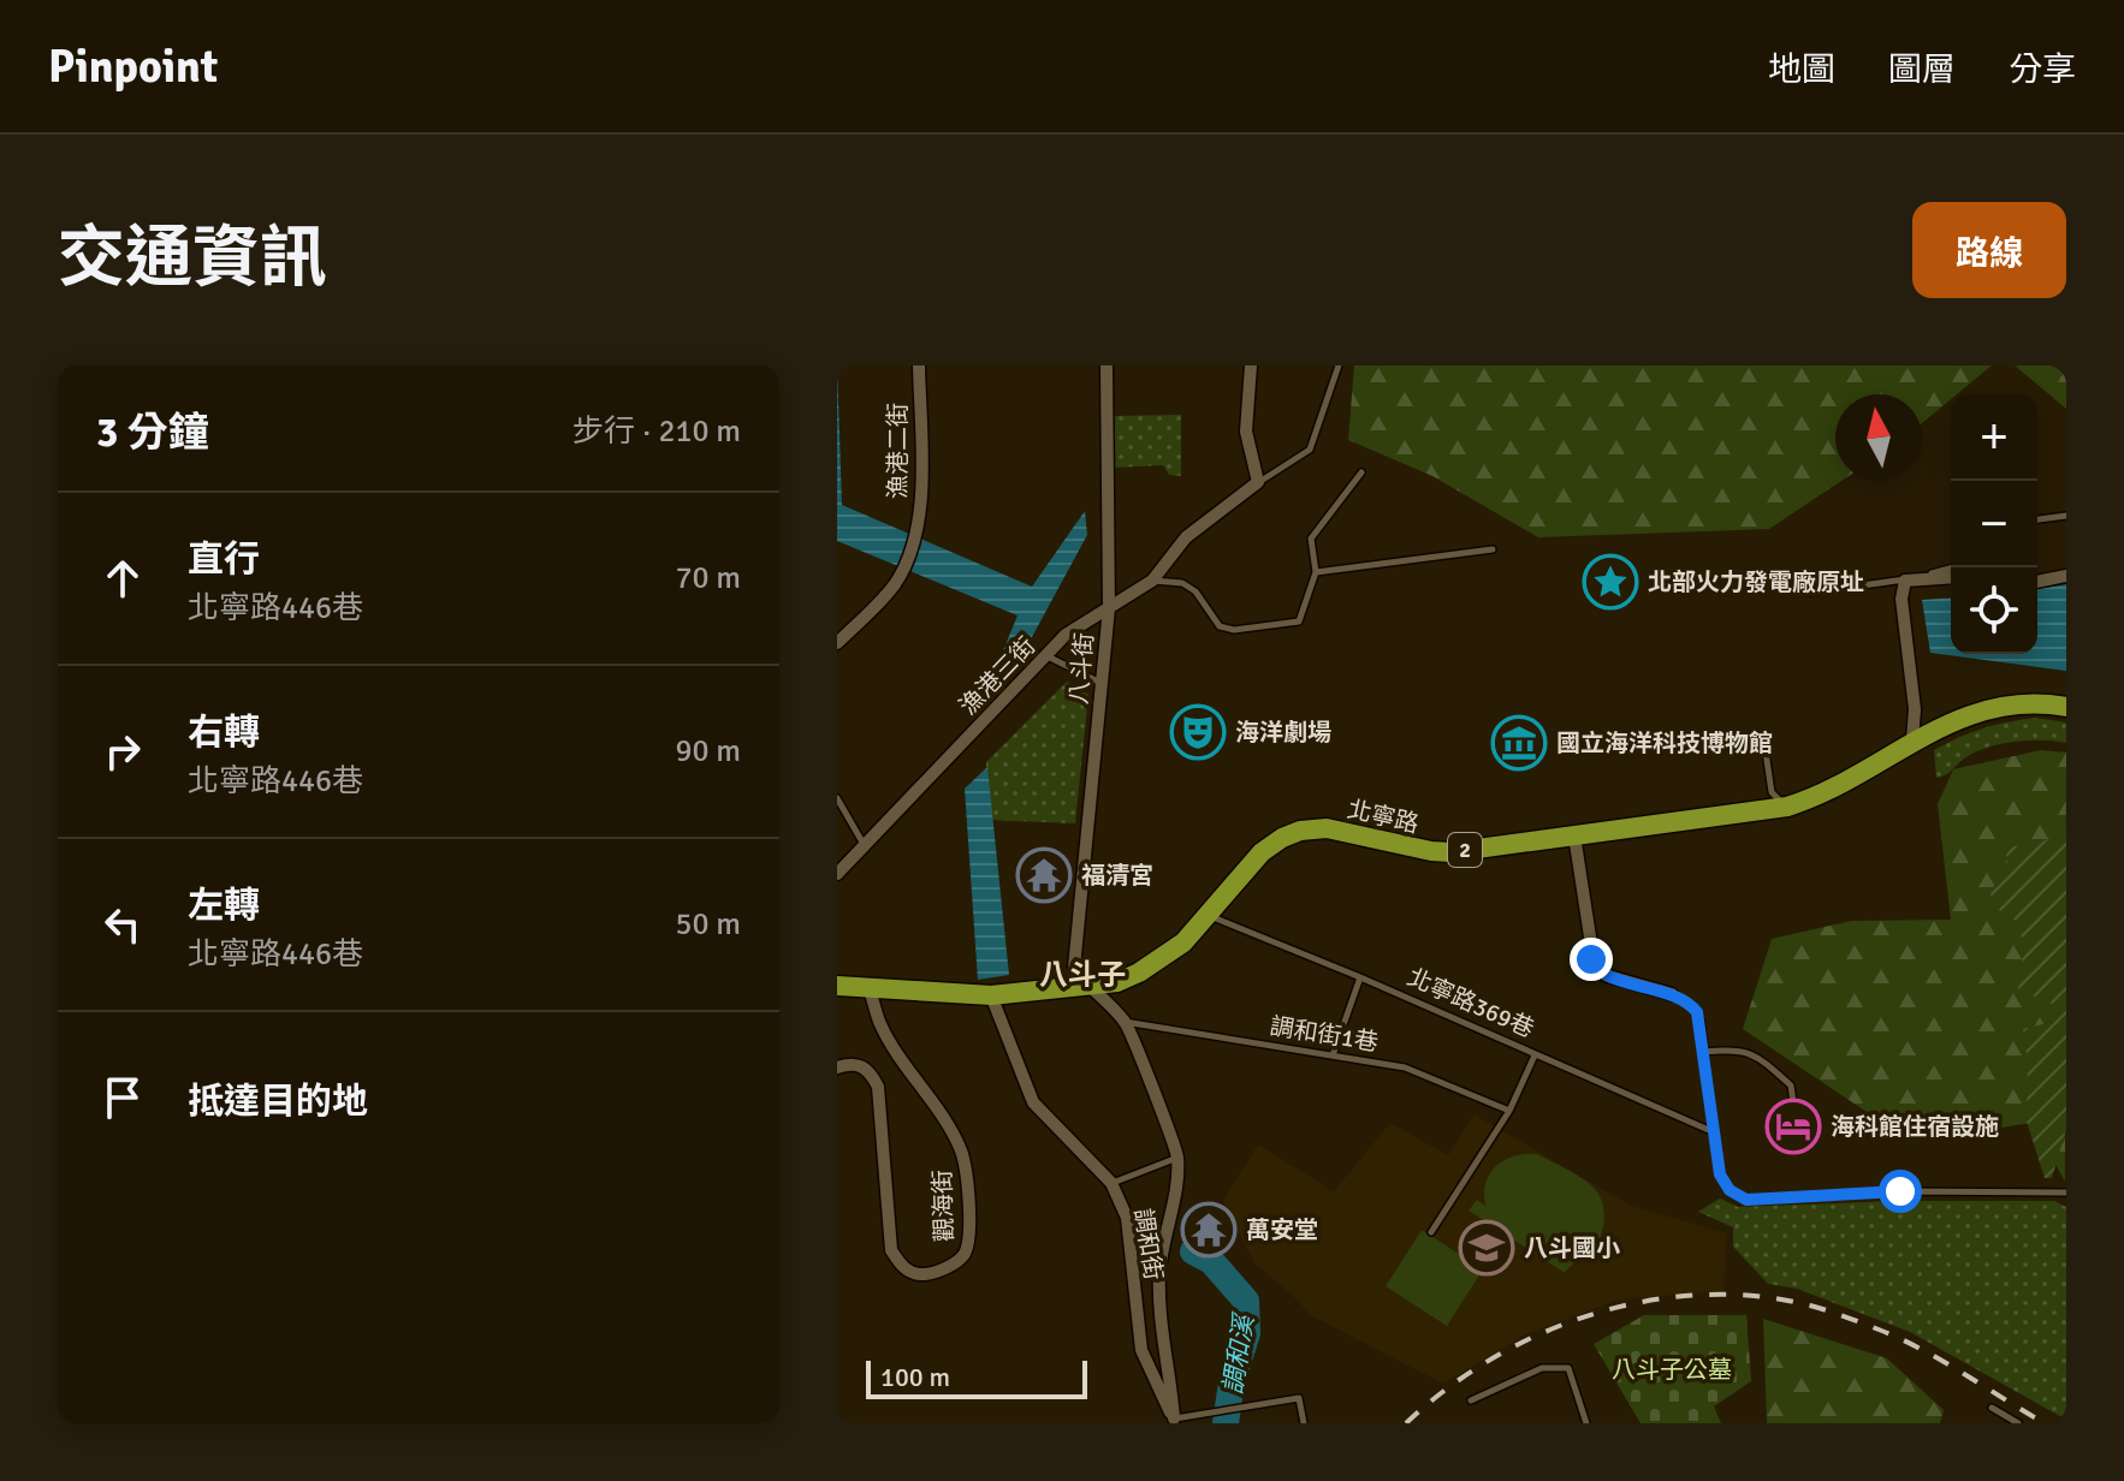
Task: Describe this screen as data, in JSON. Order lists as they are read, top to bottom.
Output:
{
  "streets": {
    "main road": ["北寧路", "2"],
    "street": [
      "漁港二街",
      "八斗街",
      "漁港三街",
      "觀海街",
      "調和街"
    ],
    "lane": ["北寧路369巷", "調和街1巷"]
  },
  "crossings": [
    ["八斗街", "漁港三街"],
    ["八斗街", "北寧路"],
    ["八斗街", "調和街"],
    ["北寧路", "北寧路369巷"],
    ["北寧路", "觀海街"],
    ["北寧路", "調和街"],
    ["調和街1巷", "調和街"]
  ],
  "districts": ["八斗子"],
  "water": ["調和溪"],
  "parks": ["八斗子公墓"],
  "places": {
    "place": ["北部火力發電廠原址"],
    "theatre": ["海洋劇場"],
    "museum": ["國立海洋科技博物館"],
    "temple": ["福清宮", "萬安堂"],
    "hotel": ["海科館住宿設施"],
    "school or university": ["八斗國小"]
  },
  "scale_bar": "100 m",
  "north": "top",
  "page": {
    "header": "Pinpoint",
    "nav": ["地圖", "圖層", "分享"],
    "title": "交通資訊",
    "buttons": "路線",
    "heading": ["3 分鐘", "步行 · 210 m"],
    "map_buttons": ["+", "−"],
    "list": [
      ["直行", "北寧路446巷", "70 m"],
      ["右轉", "北寧路446巷", "90 m"],
      ["左轉", "北寧路446巷", "50 m"],
      "抵達目的地"
    ],
    "scale": "100 m"
  }
}
